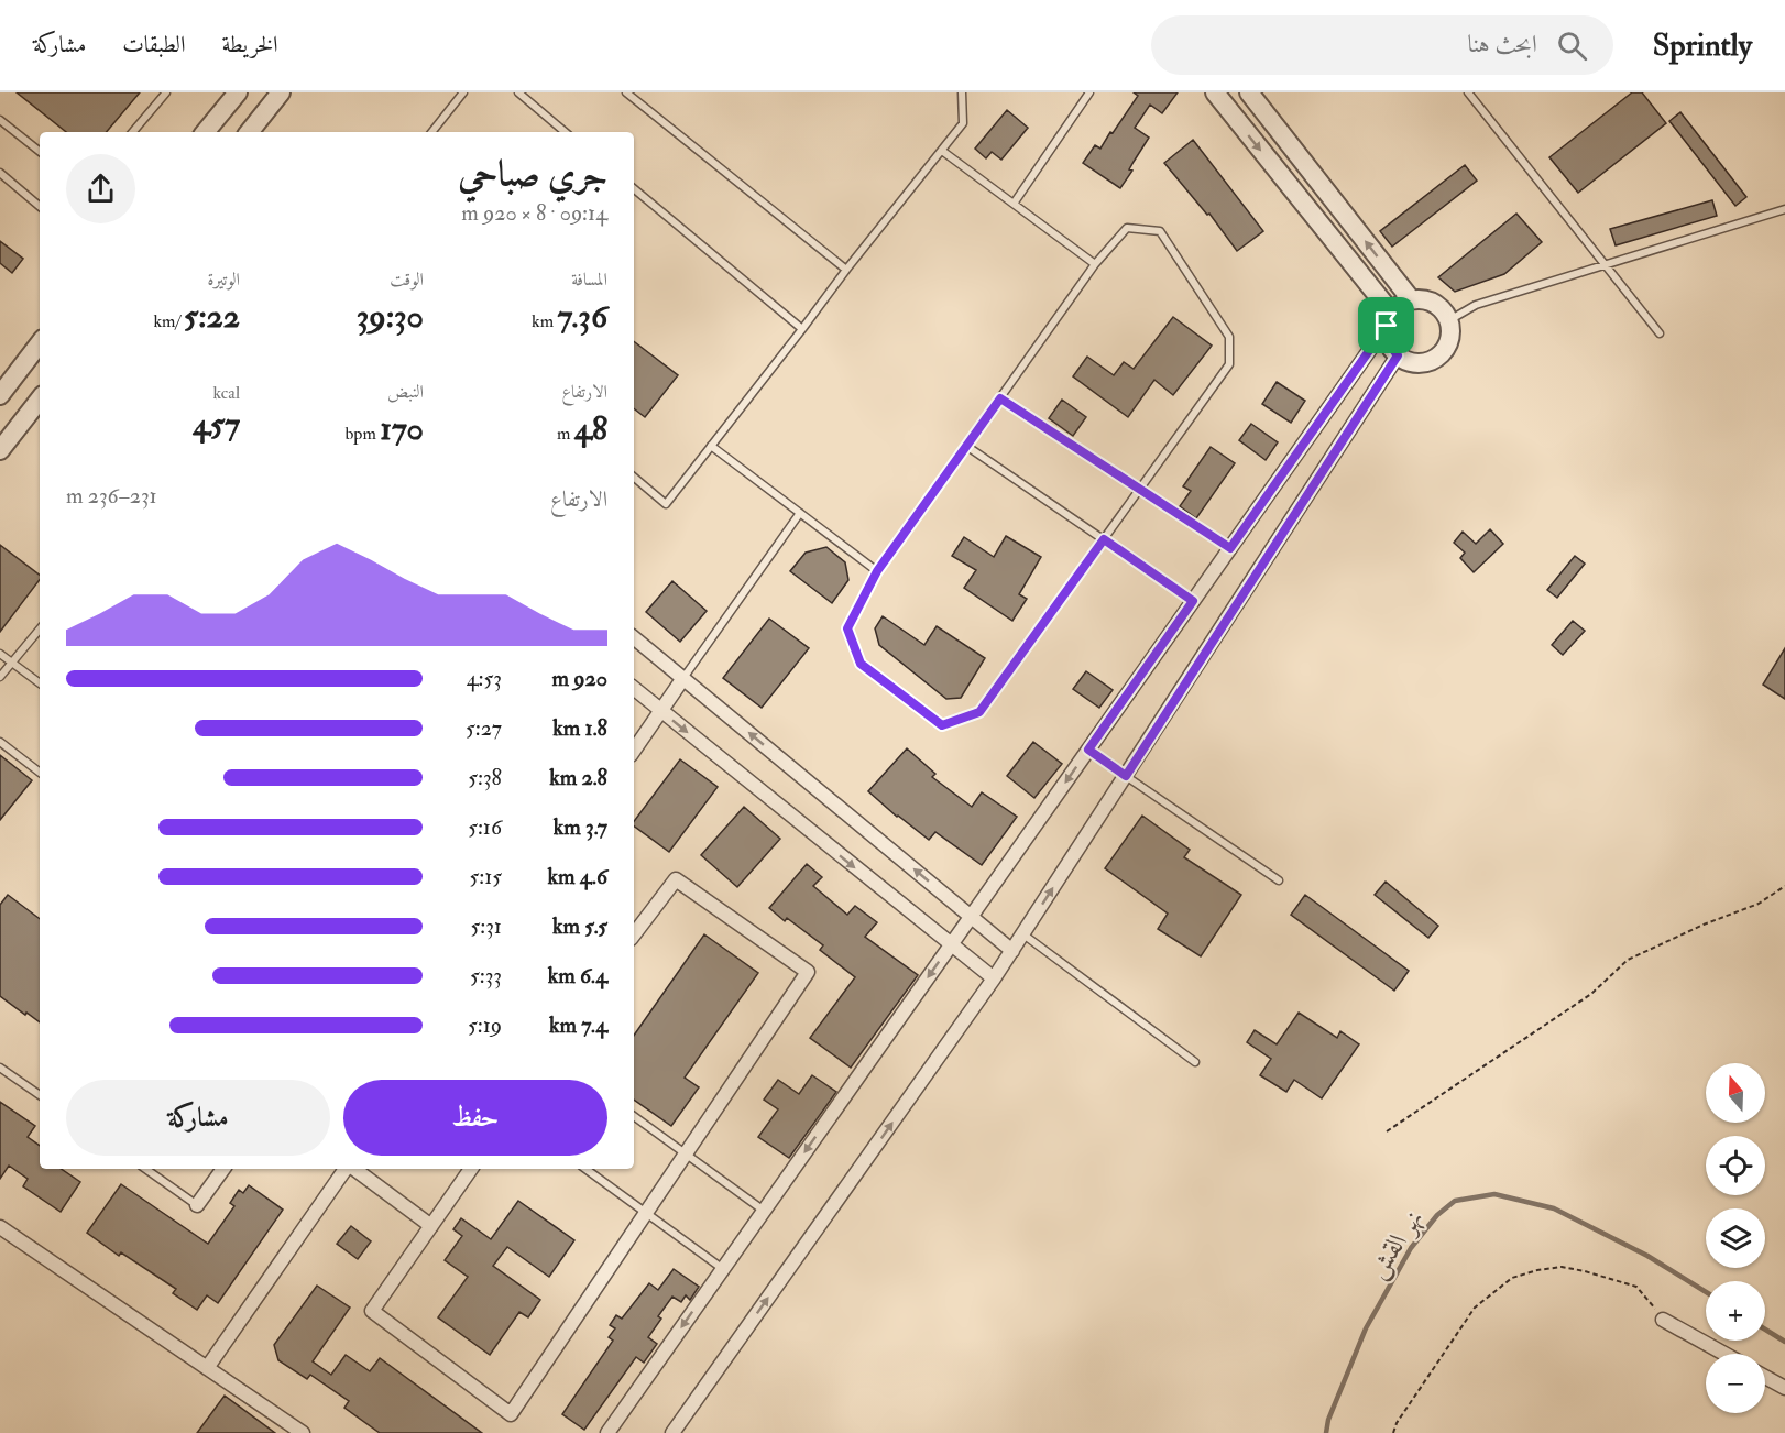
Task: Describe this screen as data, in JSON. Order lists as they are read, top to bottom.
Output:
{
  "water": ["نهر القش"],
  "north": "top",
  "page": {
    "header": "Sprintly",
    "search": "ابحث هنا",
    "nav": ["الخريطة", "الطبقات", "مشاركة"],
    "heading": ["جري صباحي", "09:14 · 8 × 920 m"],
    "stats": [
      ["المسافة", "7.36 km"],
      ["الوقت", "39:30"],
      ["الوتيرة", "5:22 /km"],
      ["الارتفاع", "48 m"],
      ["النبض", "170 bpm"],
      ["kcal", "457"]
    ],
    "chart": ["الارتفاع", "231–236 m"],
    "list": [
      {
        "name": "920 m",
        "note": "4:53"
      },
      {
        "name": "1.8 km",
        "note": "5:27"
      },
      {
        "name": "2.8 km",
        "note": "5:38"
      },
      {
        "name": "3.7 km",
        "note": "5:16"
      },
      {
        "name": "4.6 km",
        "note": "5:15"
      },
      {
        "name": "5.5 km",
        "note": "5:31"
      },
      {
        "name": "6.4 km",
        "note": "5:33"
      },
      {
        "name": "7.4 km",
        "note": "5:19"
      }
    ],
    "map_buttons": ["+", "−"],
    "buttons": ["حفظ", "مشاركة"]
  }
}
